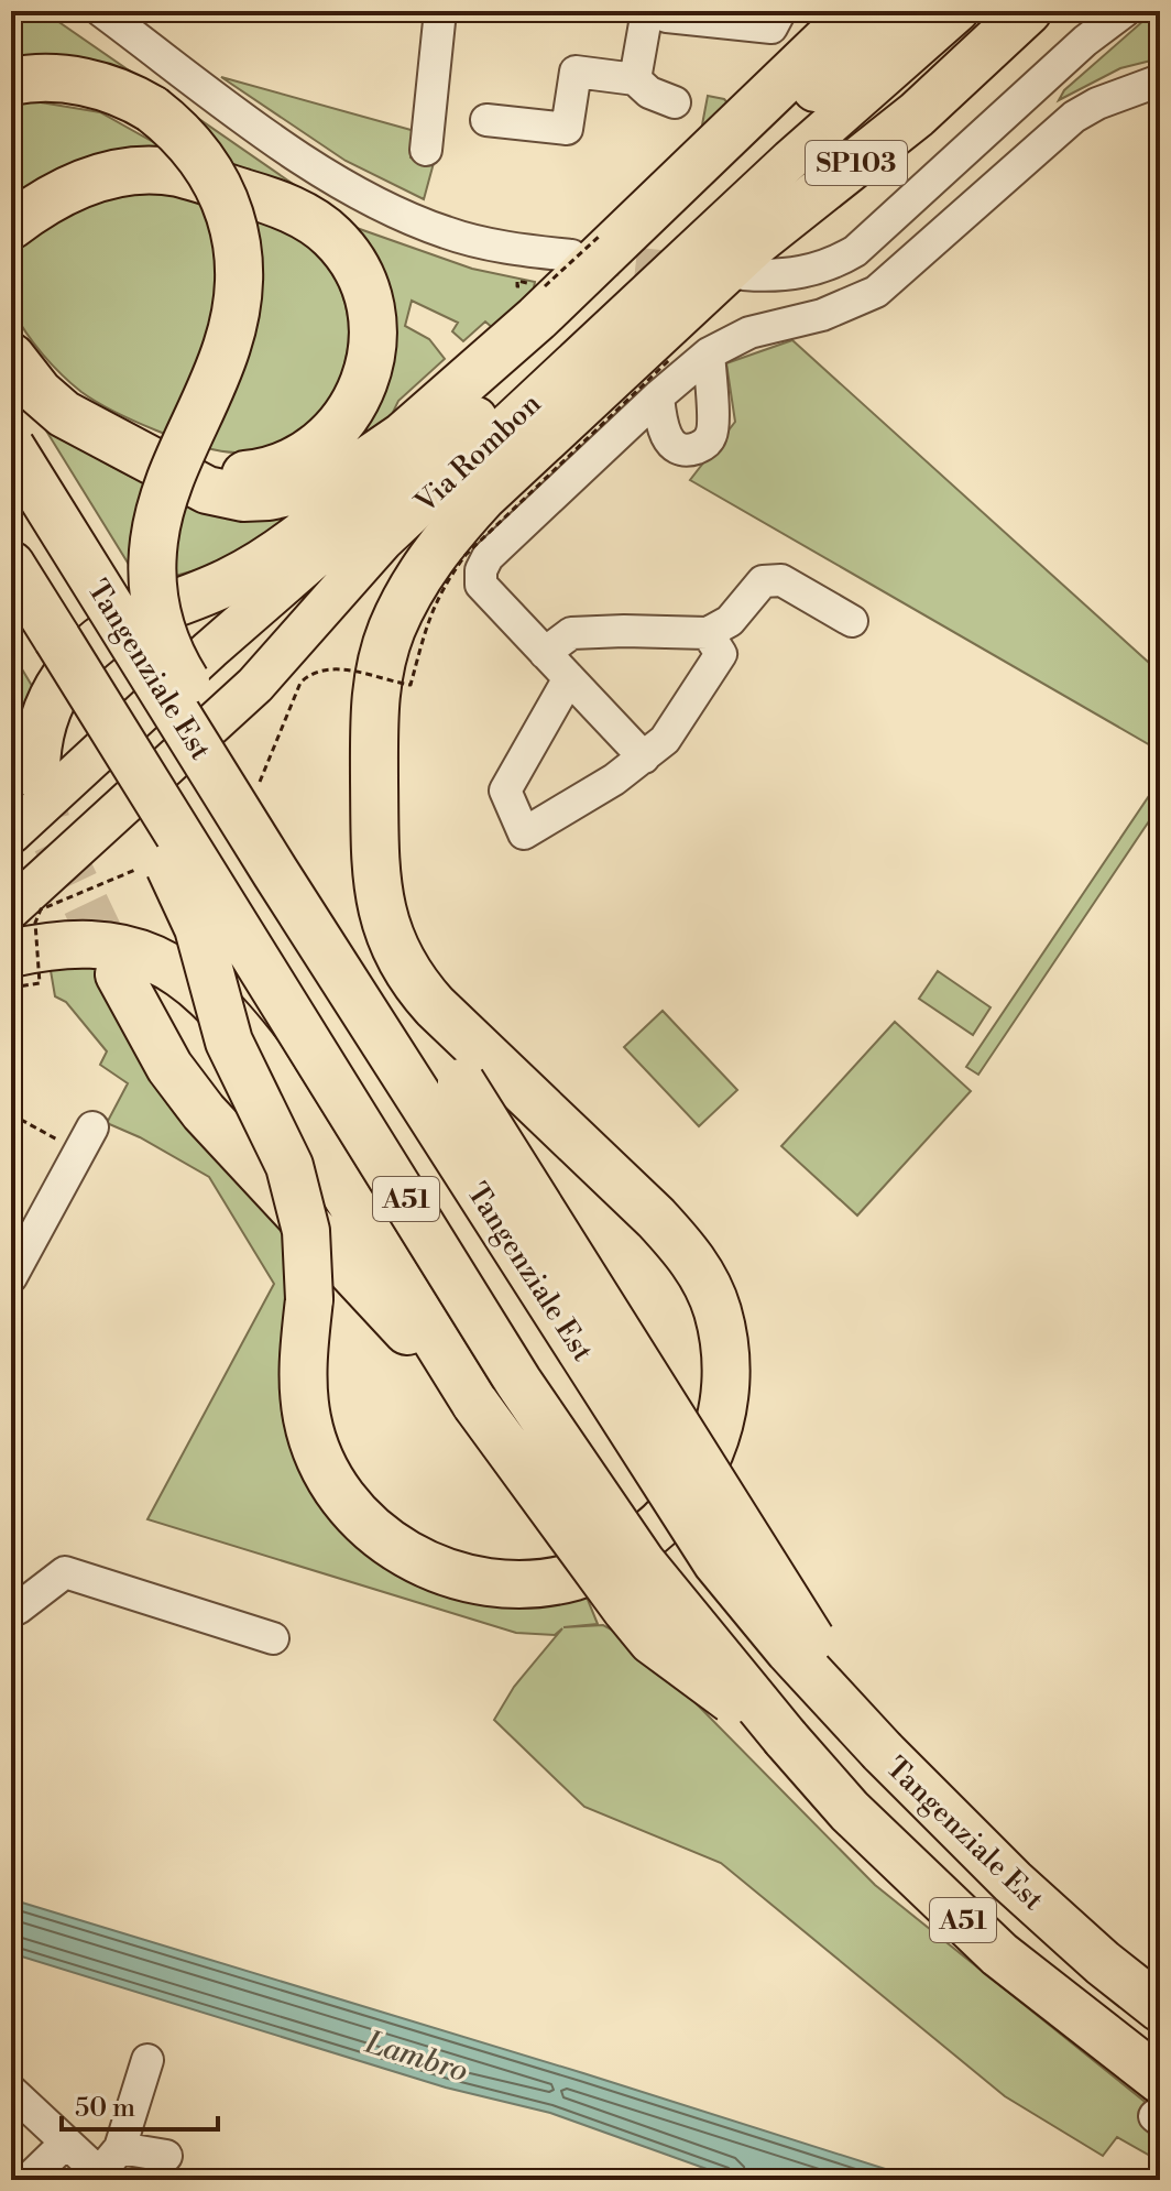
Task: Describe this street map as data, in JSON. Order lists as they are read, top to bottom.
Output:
{
  "streets": {
    "highway": ["SP103", "Tangenziale Est", "A51"],
    "main road": ["Via Rombon"]
  },
  "water": ["Lambro"],
  "scale_bar": "50 m"
}
